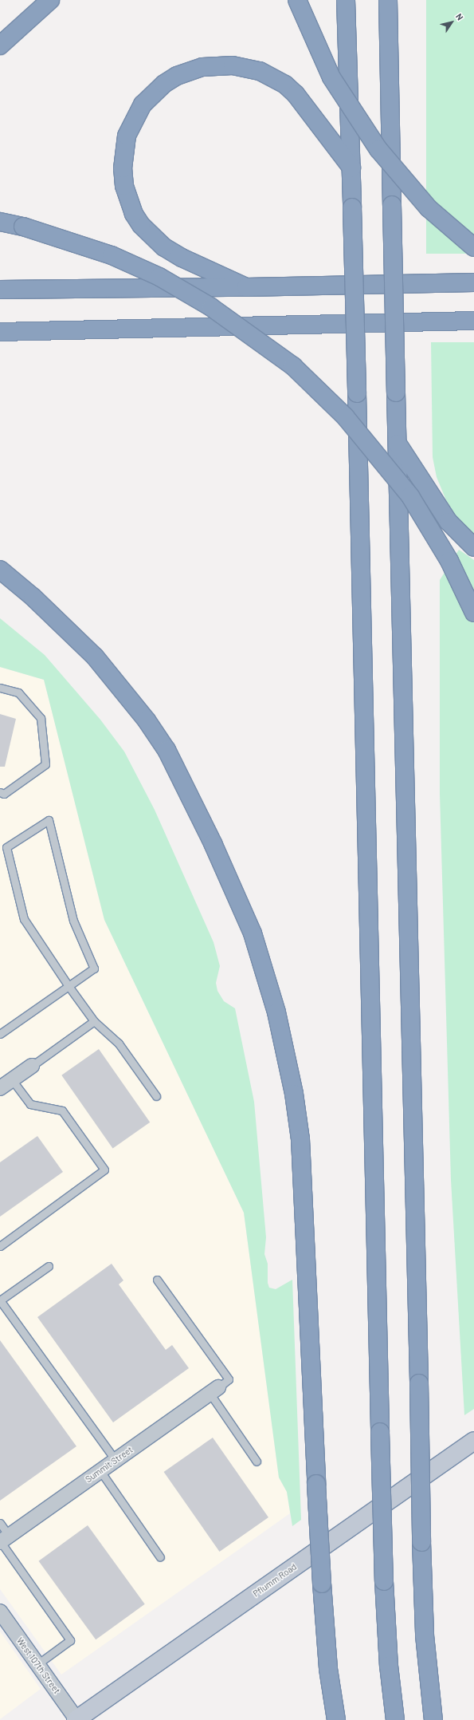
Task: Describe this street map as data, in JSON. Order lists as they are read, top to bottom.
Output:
{
  "streets": {
    "main road": ["Pflumm Road"],
    "street": ["Summit Street", "West 107th Street"]
  },
  "crossings": [
    ["Pflumm Road", "West 107th Street"]
  ],
  "north": "top right"
}
